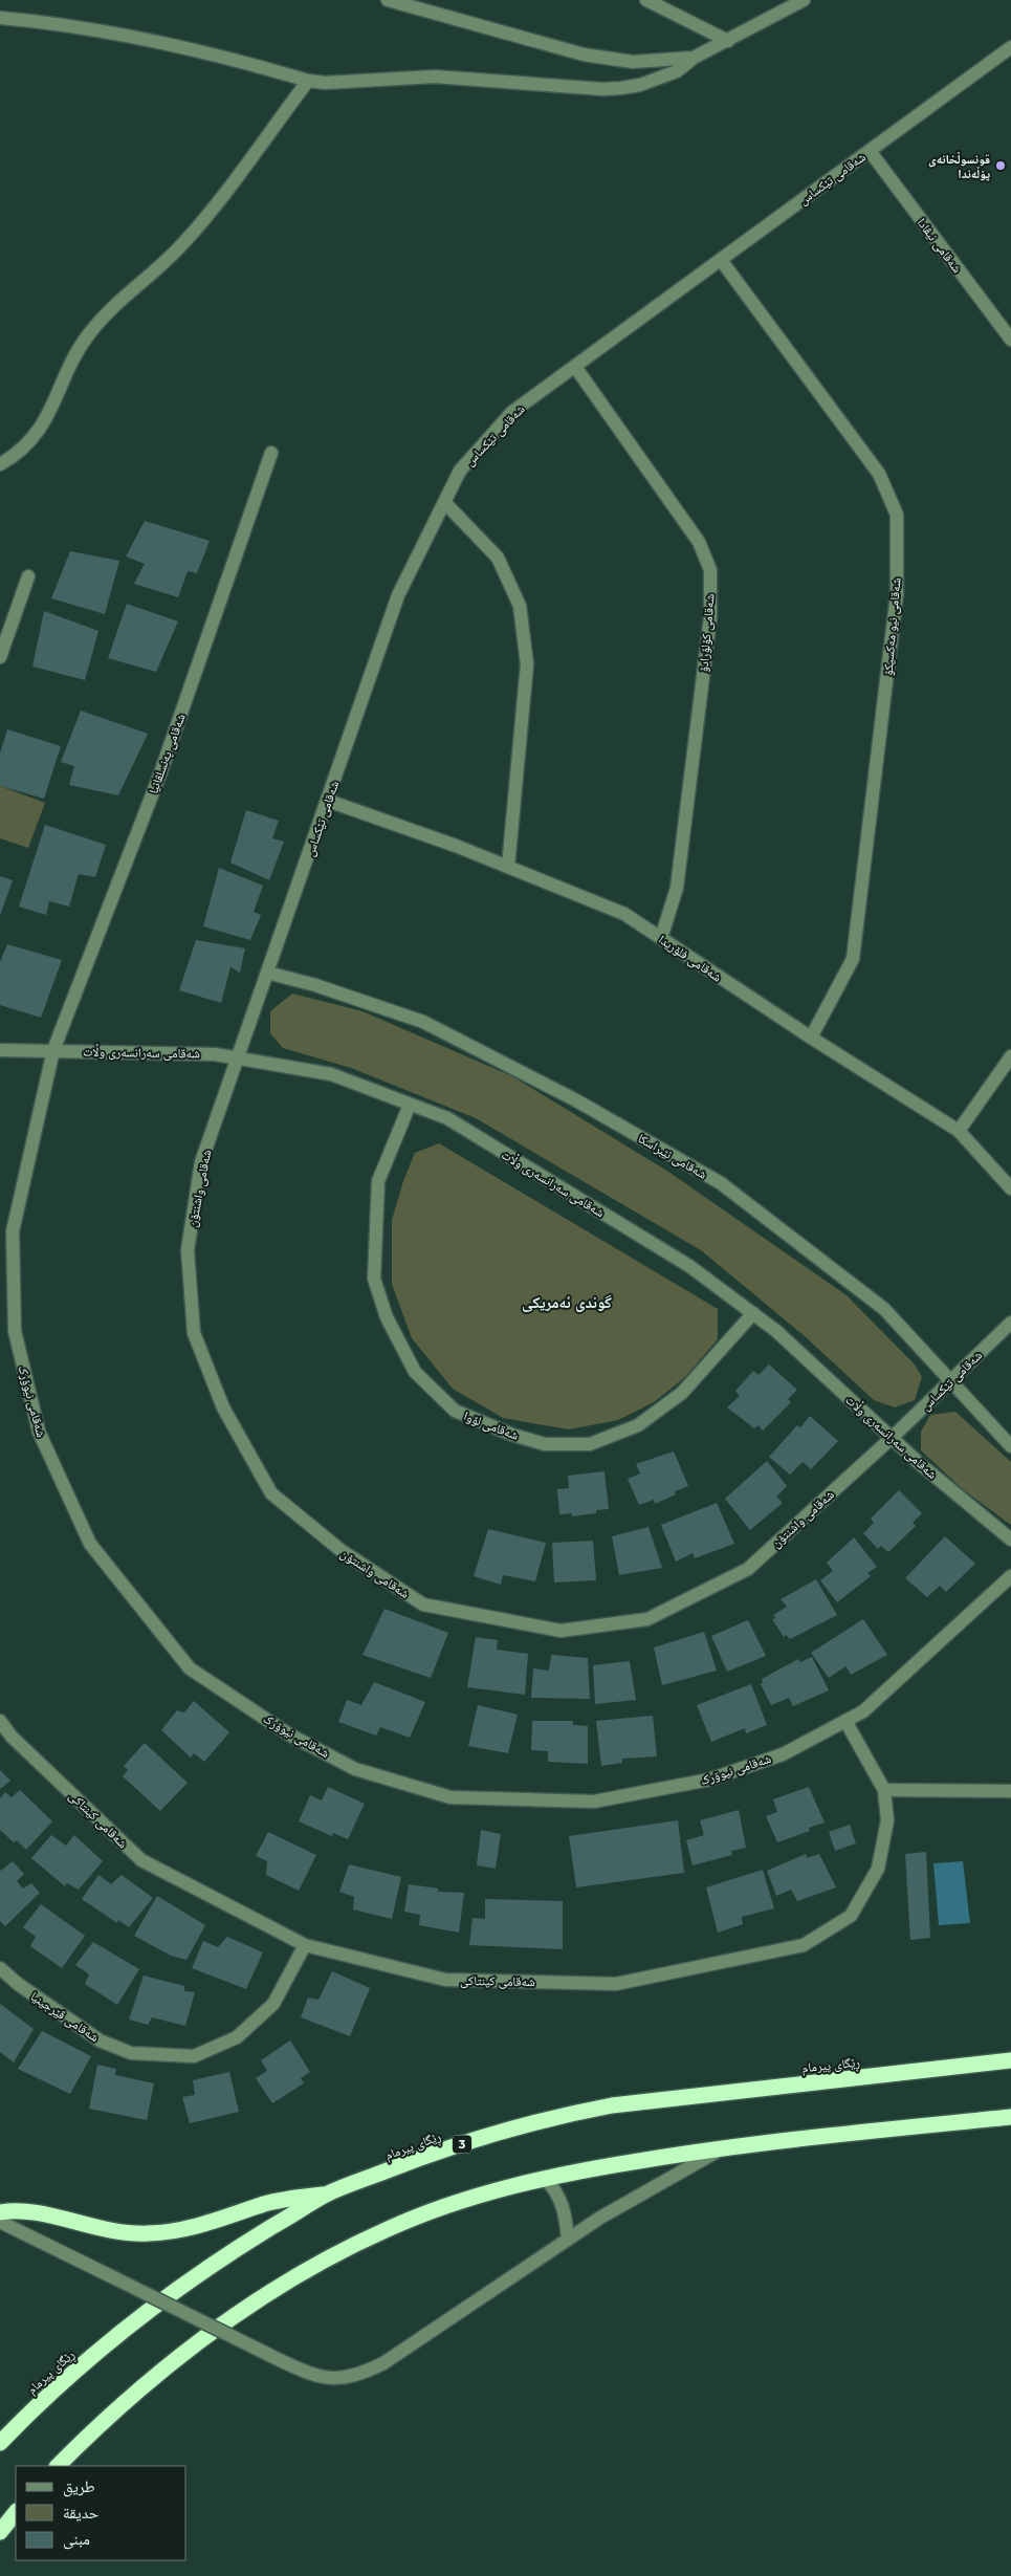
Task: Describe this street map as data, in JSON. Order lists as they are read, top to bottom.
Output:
{
  "streets": {
    "highway": ["ڕێگای پیرمام", "3"],
    "street": [
      "شەقامی تێکساس",
      "شەقامی نیڤادا",
      "شەقامی نیو مەکسیکۆ",
      "شەقامی کۆلۆرادۆ",
      "شەقامی پەنسلڤانیا",
      "شەقامی فلۆریدا",
      "شەقامی سەرانسەری وڵات",
      "شەقامی نێبراسکا",
      "شەقامی واشنتۆن",
      "شەقامی نیوۆرک",
      "شەقامی لۆوا",
      "شەقامی کینتاکی",
      "شەقامی ڤێرجینیا"
    ]
  },
  "crossings": [
    ["شەقامی تێکساس", "شەقامی نیڤادا"],
    ["شەقامی تێکساس", "شەقامی نیو مەکسیکۆ"],
    ["شەقامی تێکساس", "شەقامی کۆلۆرادۆ"],
    ["شەقامی تێکساس", "شەقامی فلۆریدا"],
    ["شەقامی تێکساس", "شەقامی سەرانسەری وڵات"],
    ["شەقامی تێکساس", "شەقامی نێبراسکا"],
    ["شەقامی تێکساس", "شەقامی واشنتۆن"],
    ["شەقامی نیو مەکسیکۆ", "شەقامی فلۆریدا"],
    ["شەقامی کۆلۆرادۆ", "شەقامی فلۆریدا"],
    ["شەقامی پەنسلڤانیا", "شەقامی سەرانسەری وڵات"],
    ["شەقامی پەنسلڤانیا", "شەقامی نیوۆرک"],
    ["شەقامی سەرانسەری وڵات", "شەقامی واشنتۆن"],
    ["شەقامی سەرانسەری وڵات", "شەقامی نیوۆرک"],
    ["شەقامی سەرانسەری وڵات", "شەقامی لۆوا"],
    ["شەقامی نیوۆرک", "شەقامی کینتاکی"],
    ["شەقامی کینتاکی", "شەقامی ڤێرجینیا"]
  ],
  "districts": ["گوندی ئەمریکی"],
  "places": ["قونسوڵخانەی پۆڵەندا"],
  "legend": ["طريق", "حديقة", "مبنى"]
}
